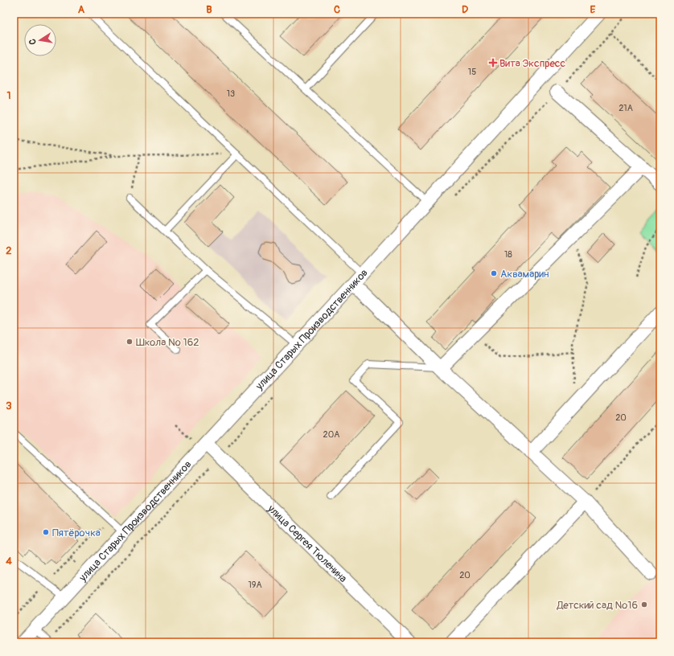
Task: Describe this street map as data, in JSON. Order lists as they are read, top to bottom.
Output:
{
  "streets": {
    "street": ["улица Старых Производственников", "улица Сергея Тюленина"]
  },
  "crossings": [
    ["улица Старых Производственников", "улица Сергея Тюленина"]
  ],
  "places": {
    "health": ["Вита Экспресс"],
    "other": [
      "Аквамарин",
      "Школа № 162",
      "Пятёрочка",
      "Детский сад №16"
    ]
  },
  "house_numbers": [
    "15",
    "13",
    "21А",
    "18",
    "20",
    "20А",
    "20",
    "19А"
  ],
  "north": "left",
  "grid": {
    "columns": [
      "A",
      "B",
      "C",
      "D",
      "E"
    ],
    "rows": [
      "1",
      "2",
      "3",
      "4"
    ]
  }
}
